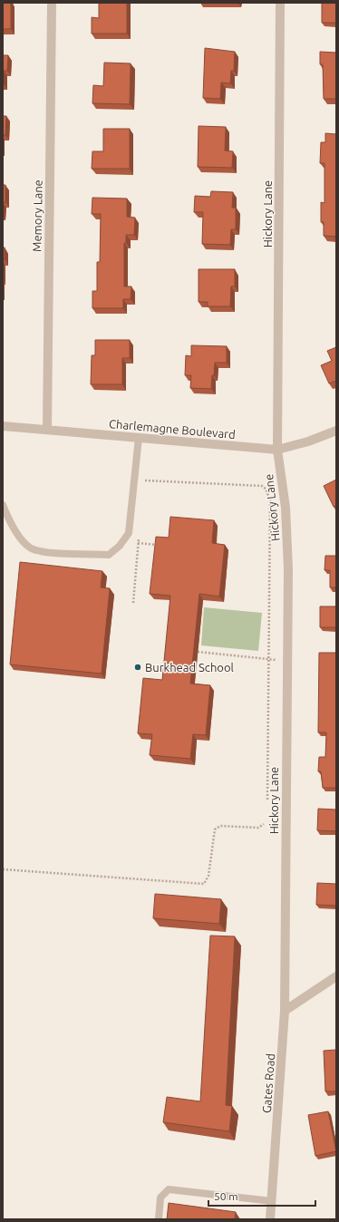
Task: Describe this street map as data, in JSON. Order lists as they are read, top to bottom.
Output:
{
  "streets": {
    "street": [
      "Hickory Lane",
      "Memory Lane",
      "Charlemagne Boulevard",
      "Gates Road"
    ]
  },
  "crossings": [
    ["Hickory Lane", "Charlemagne Boulevard"],
    ["Hickory Lane", "Gates Road"],
    ["Memory Lane", "Charlemagne Boulevard"]
  ],
  "places": ["Burkhead School"],
  "scale_bar": "50 m"
}
